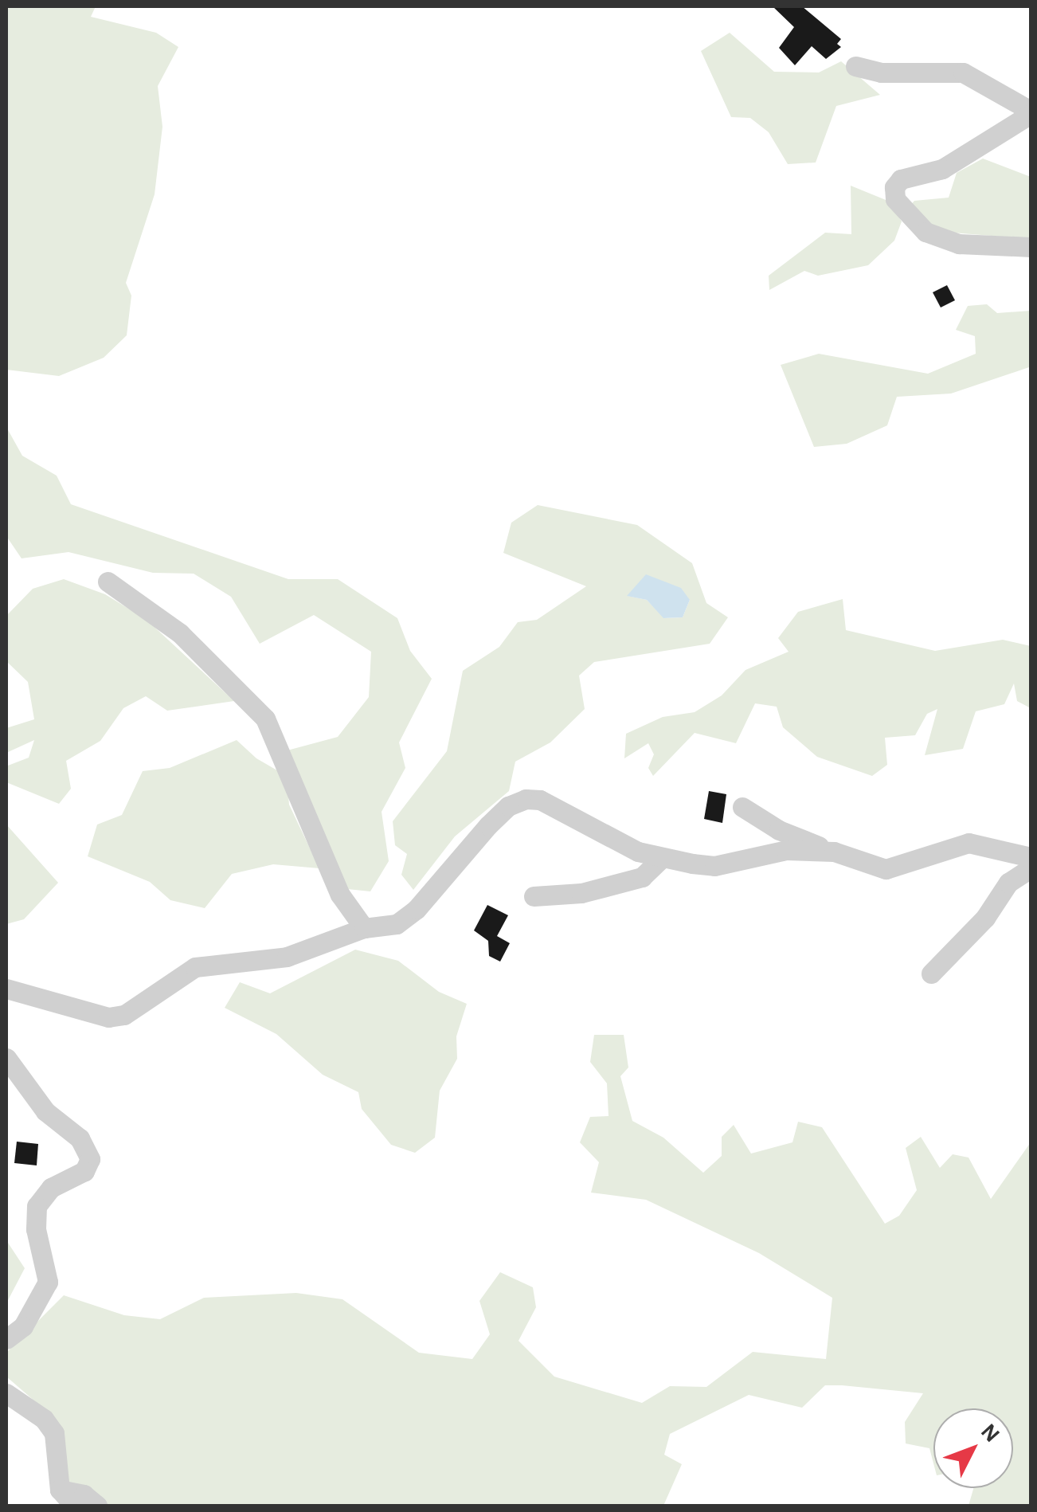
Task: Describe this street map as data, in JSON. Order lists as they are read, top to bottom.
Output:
{
  "north": "top right"
}
